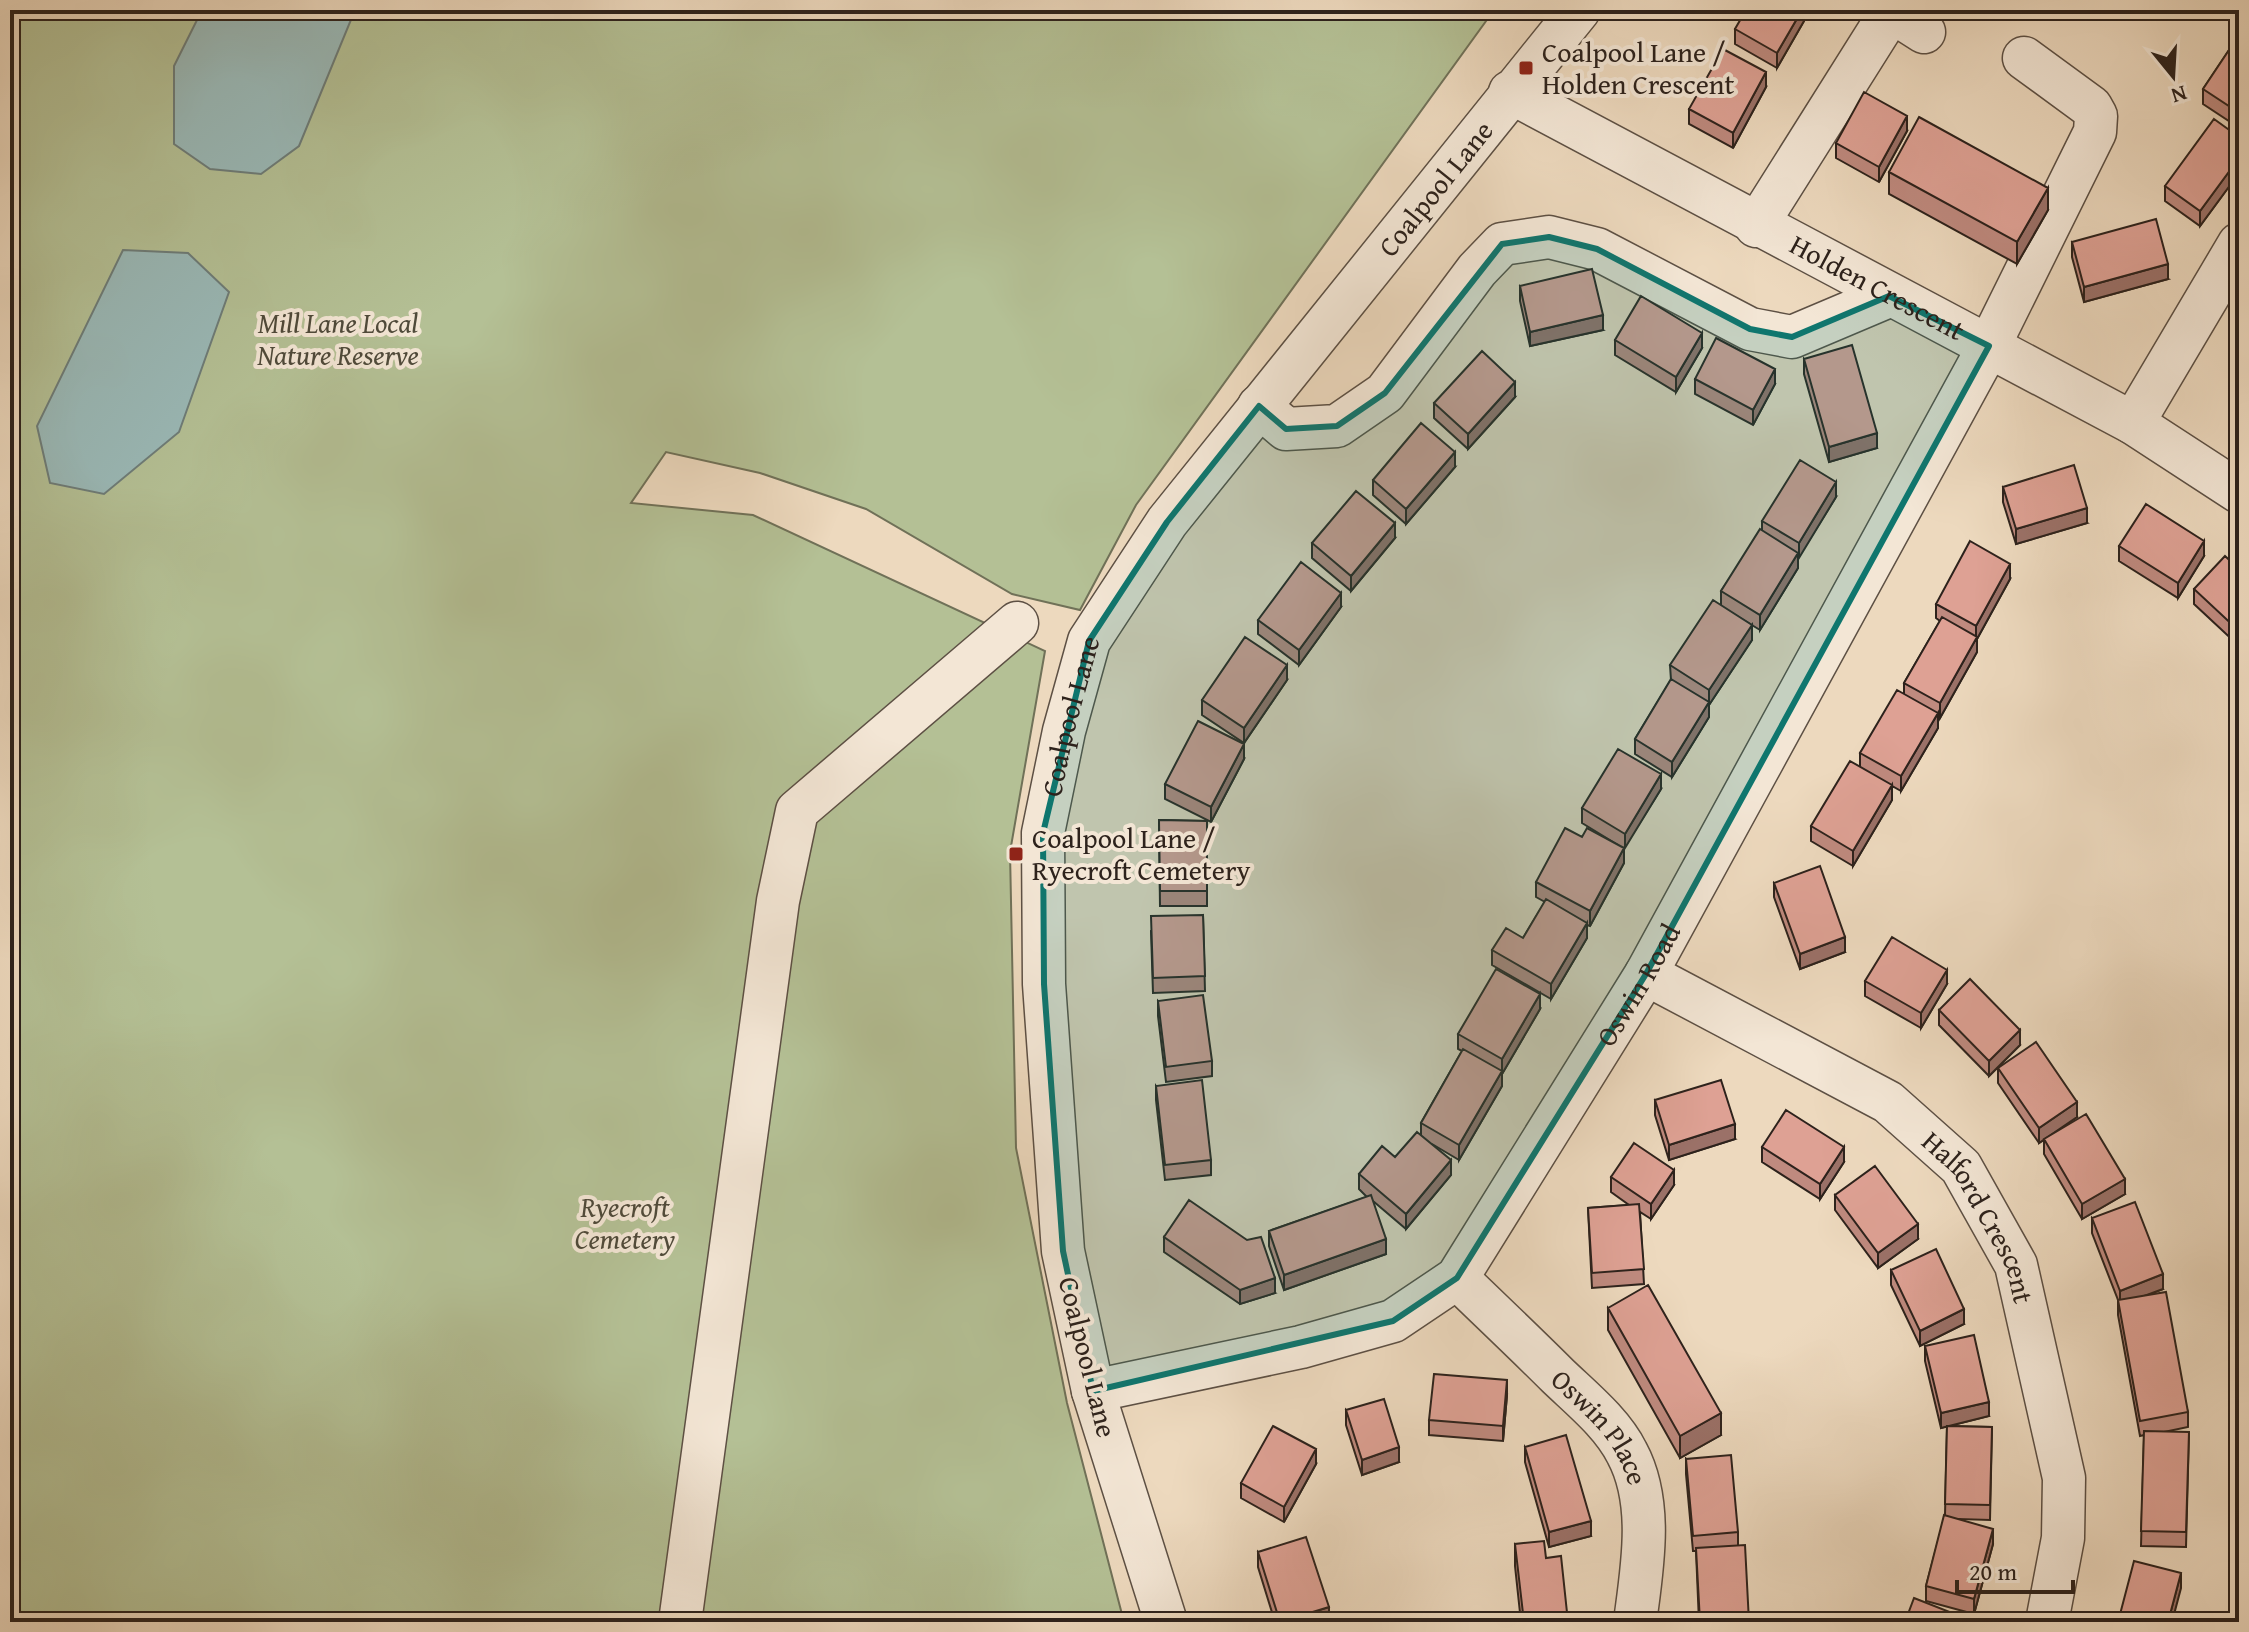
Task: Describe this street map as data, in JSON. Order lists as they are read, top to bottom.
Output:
{
  "streets": {
    "street": [
      "Coalpool Lane",
      "Holden Crescent",
      "Oswin Road",
      "Halford Crescent",
      "Oswin Place"
    ]
  },
  "crossings": [
    ["Coalpool Lane", "Holden Crescent"],
    ["Coalpool Lane", "Oswin Road"],
    ["Holden Crescent", "Oswin Road"],
    ["Oswin Road", "Halford Crescent"],
    ["Oswin Road", "Oswin Place"]
  ],
  "parks": ["Mill Lane Local Nature Reserve", "Ryecroft Cemetery"],
  "places": {
    "transit": ["Coalpool Lane / Holden Crescent", "Coalpool Lane / Ryecroft Cemetery"]
  },
  "scale_bar": "20 m",
  "north": "bottom"
}
